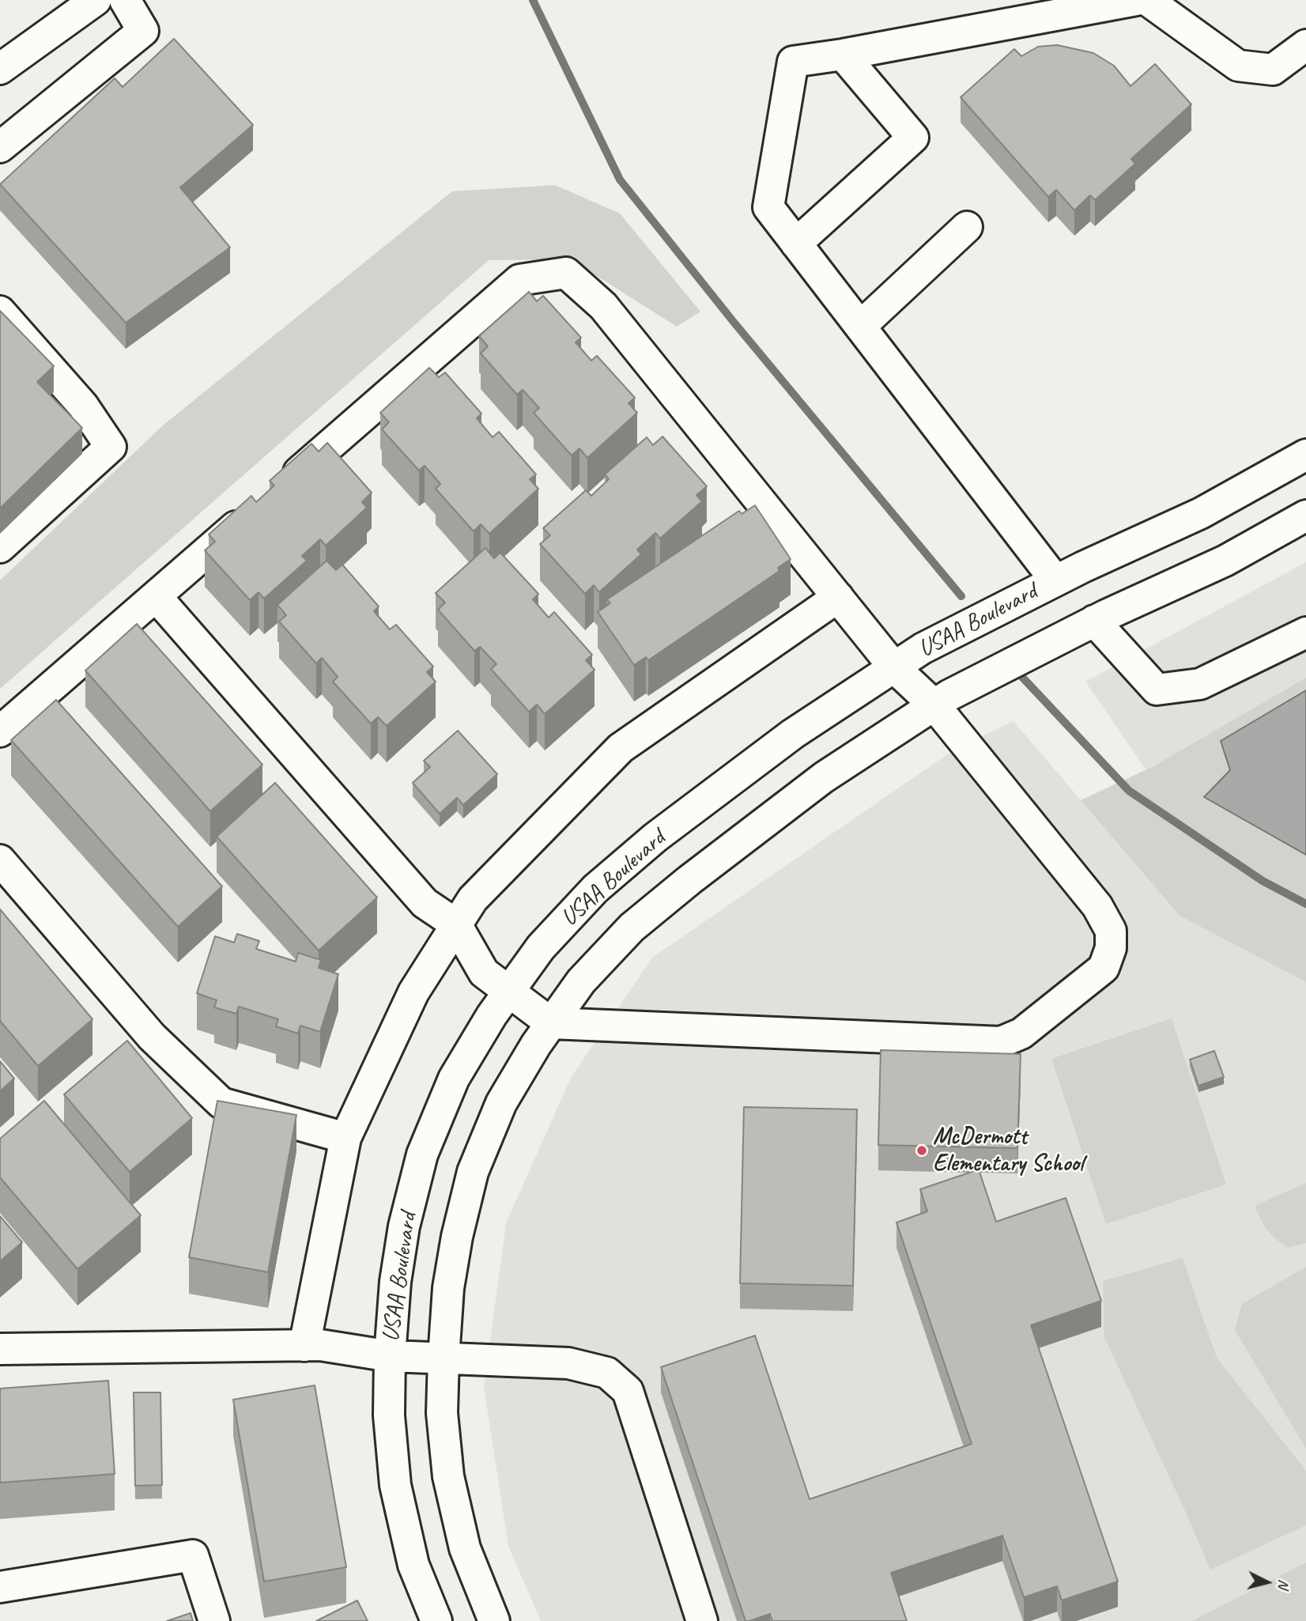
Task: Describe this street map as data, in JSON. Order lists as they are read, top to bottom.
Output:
{
  "streets": {
    "street": ["USAA Boulevard"]
  },
  "places": ["McDermott Elementary School"],
  "north": "right"
}
